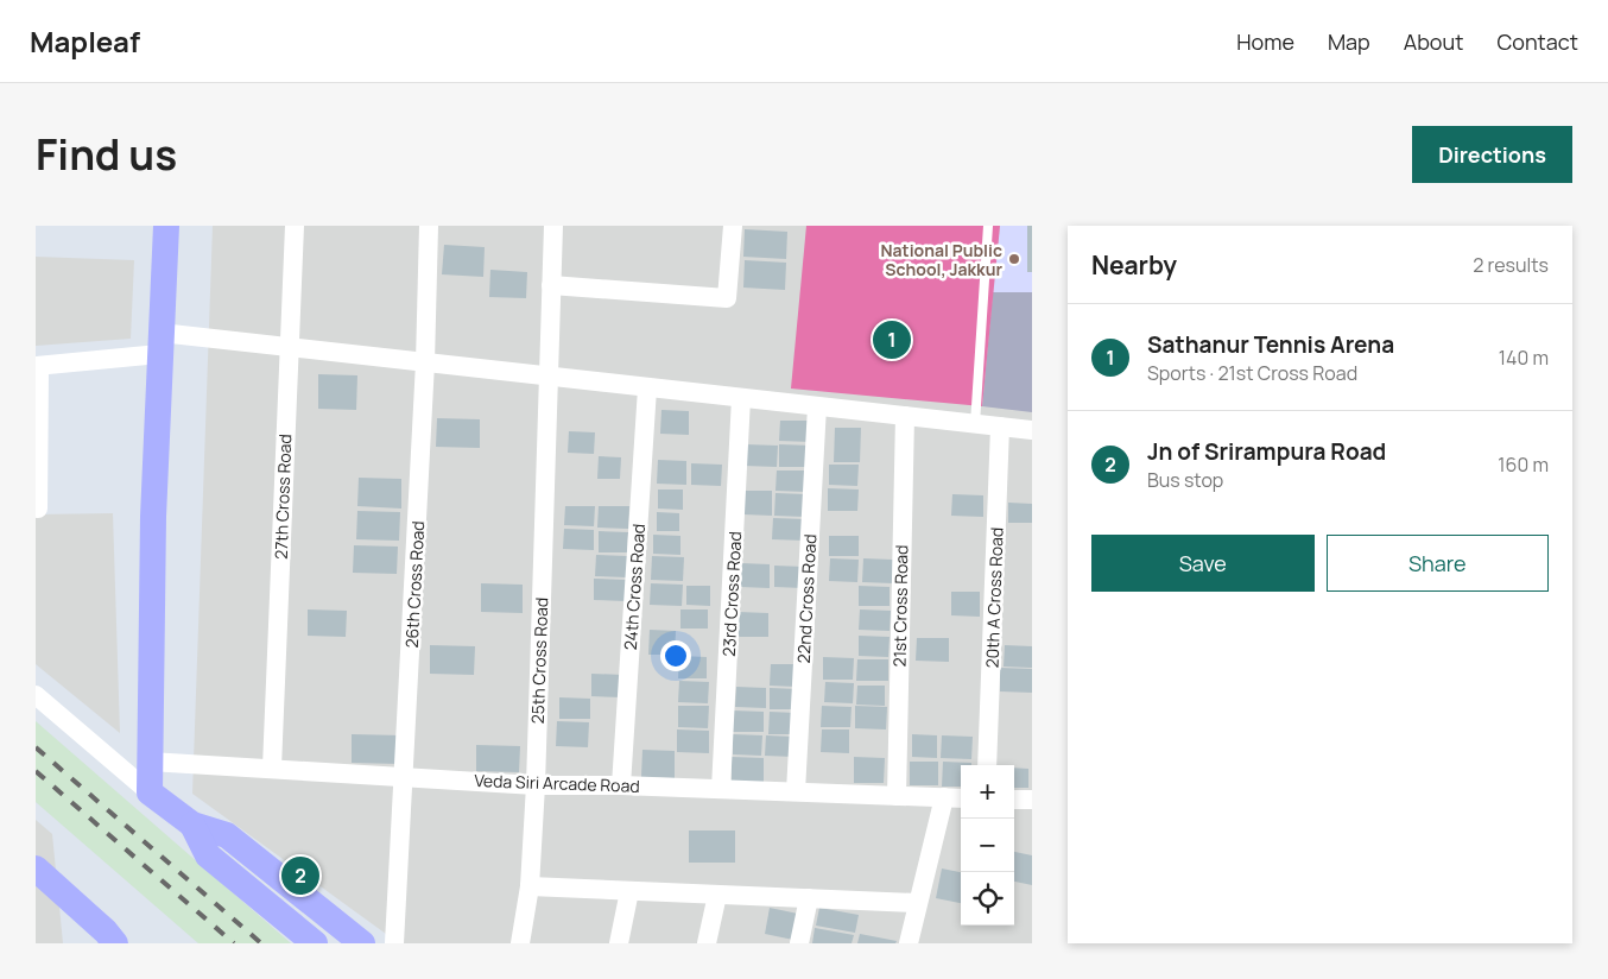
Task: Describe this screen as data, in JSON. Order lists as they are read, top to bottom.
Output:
{
  "streets": {
    "street": [
      "27th Cross Road",
      "26th Cross Road",
      "24th Cross Road",
      "23rd Cross Road",
      "20th A Cross Road",
      "22nd Cross Road",
      "21st Cross Road",
      "25th Cross Road",
      "Veda Siri Arcade Road"
    ]
  },
  "crossings": [
    ["27th Cross Road", "Veda Siri Arcade Road"],
    ["26th Cross Road", "Veda Siri Arcade Road"],
    ["24th Cross Road", "Veda Siri Arcade Road"],
    ["23rd Cross Road", "Veda Siri Arcade Road"],
    ["22nd Cross Road", "Veda Siri Arcade Road"],
    ["21st Cross Road", "Veda Siri Arcade Road"],
    ["25th Cross Road", "Veda Siri Arcade Road"]
  ],
  "places": ["National Public School, Jakkur"],
  "page": {
    "header": "Mapleaf",
    "nav": [
      "Home",
      "Map",
      "About",
      "Contact"
    ],
    "title": "Find us",
    "buttons": [
      "Directions",
      ["Save", "Share"]
    ],
    "heading": ["Nearby", "2 results"],
    "list": [
      {
        "mark": "1",
        "name": "Sathanur Tennis Arena",
        "note": "Sports · 21st Cross Road",
        "value": "140 m"
      },
      {
        "mark": "2",
        "name": "Jn of Srirampura Road",
        "note": "Bus stop",
        "value": "160 m"
      }
    ],
    "pins": ["1", "2"],
    "map_buttons": ["+", "−"]
  }
}
